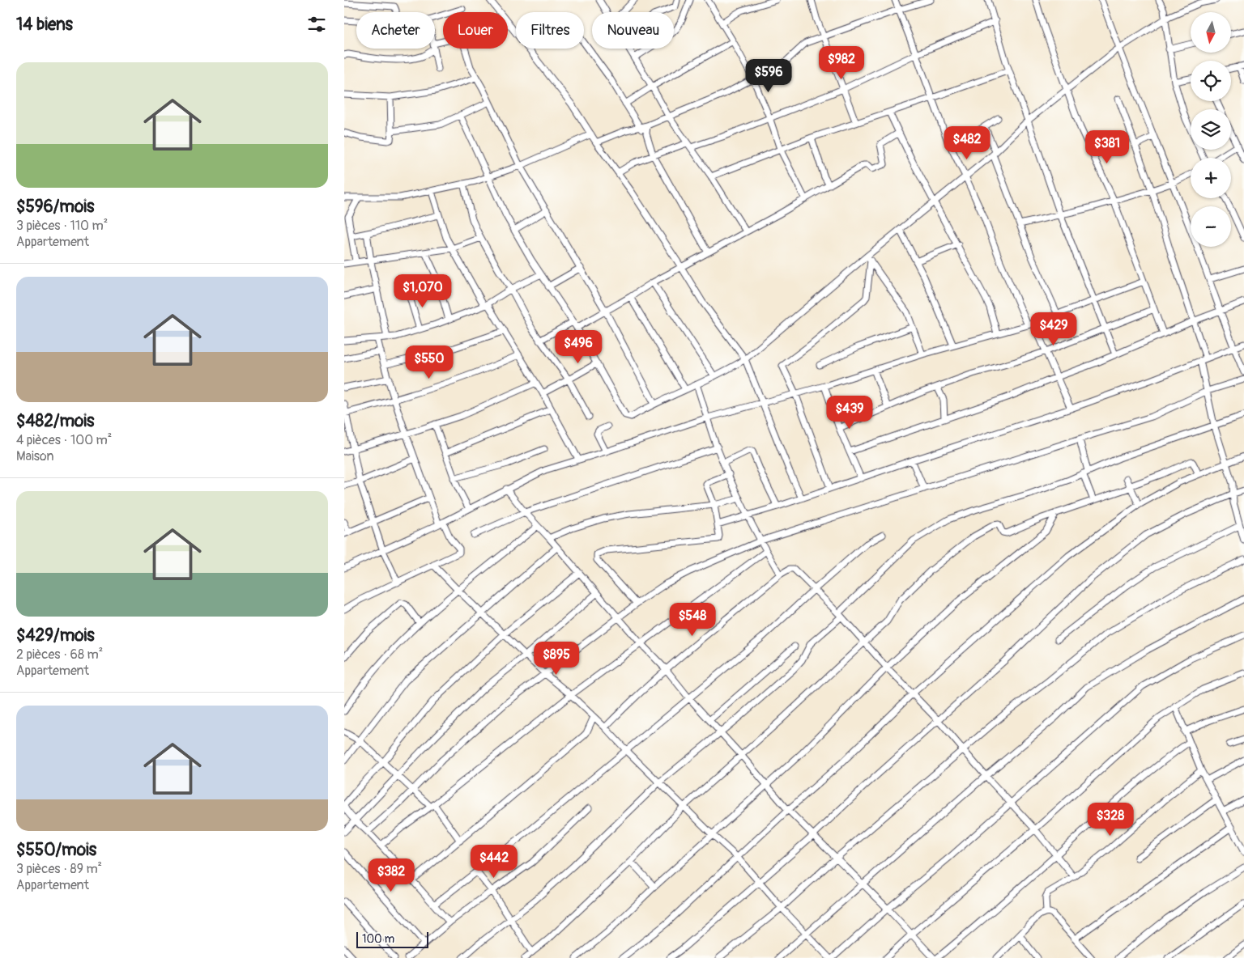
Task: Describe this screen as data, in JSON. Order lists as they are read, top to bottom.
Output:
{
  "scale_bar": "100 m",
  "north": "bottom",
  "page": {
    "heading": "14 biens",
    "map_buttons": ["+", "−"],
    "chip": [
      "Acheter",
      "Louer",
      "Filtres",
      "Nouveau"
    ],
    "price": [
      "$982",
      "$596",
      "$482",
      "$381",
      "$1,070",
      "$429",
      "$496",
      "$550",
      "$439",
      "$548",
      "$895",
      "$328",
      "$442",
      "$382"
    ],
    "list": [
      {
        "name": "$596/mois",
        "note": "3 pièces · 110 m² · Appartement"
      },
      {
        "name": "$482/mois",
        "note": "4 pièces · 100 m² · Maison"
      },
      {
        "name": "$429/mois",
        "note": "2 pièces · 68 m² · Appartement"
      },
      {
        "name": "$550/mois",
        "note": "3 pièces · 89 m² · Appartement"
      }
    ],
    "scale": "100 m"
  }
}
